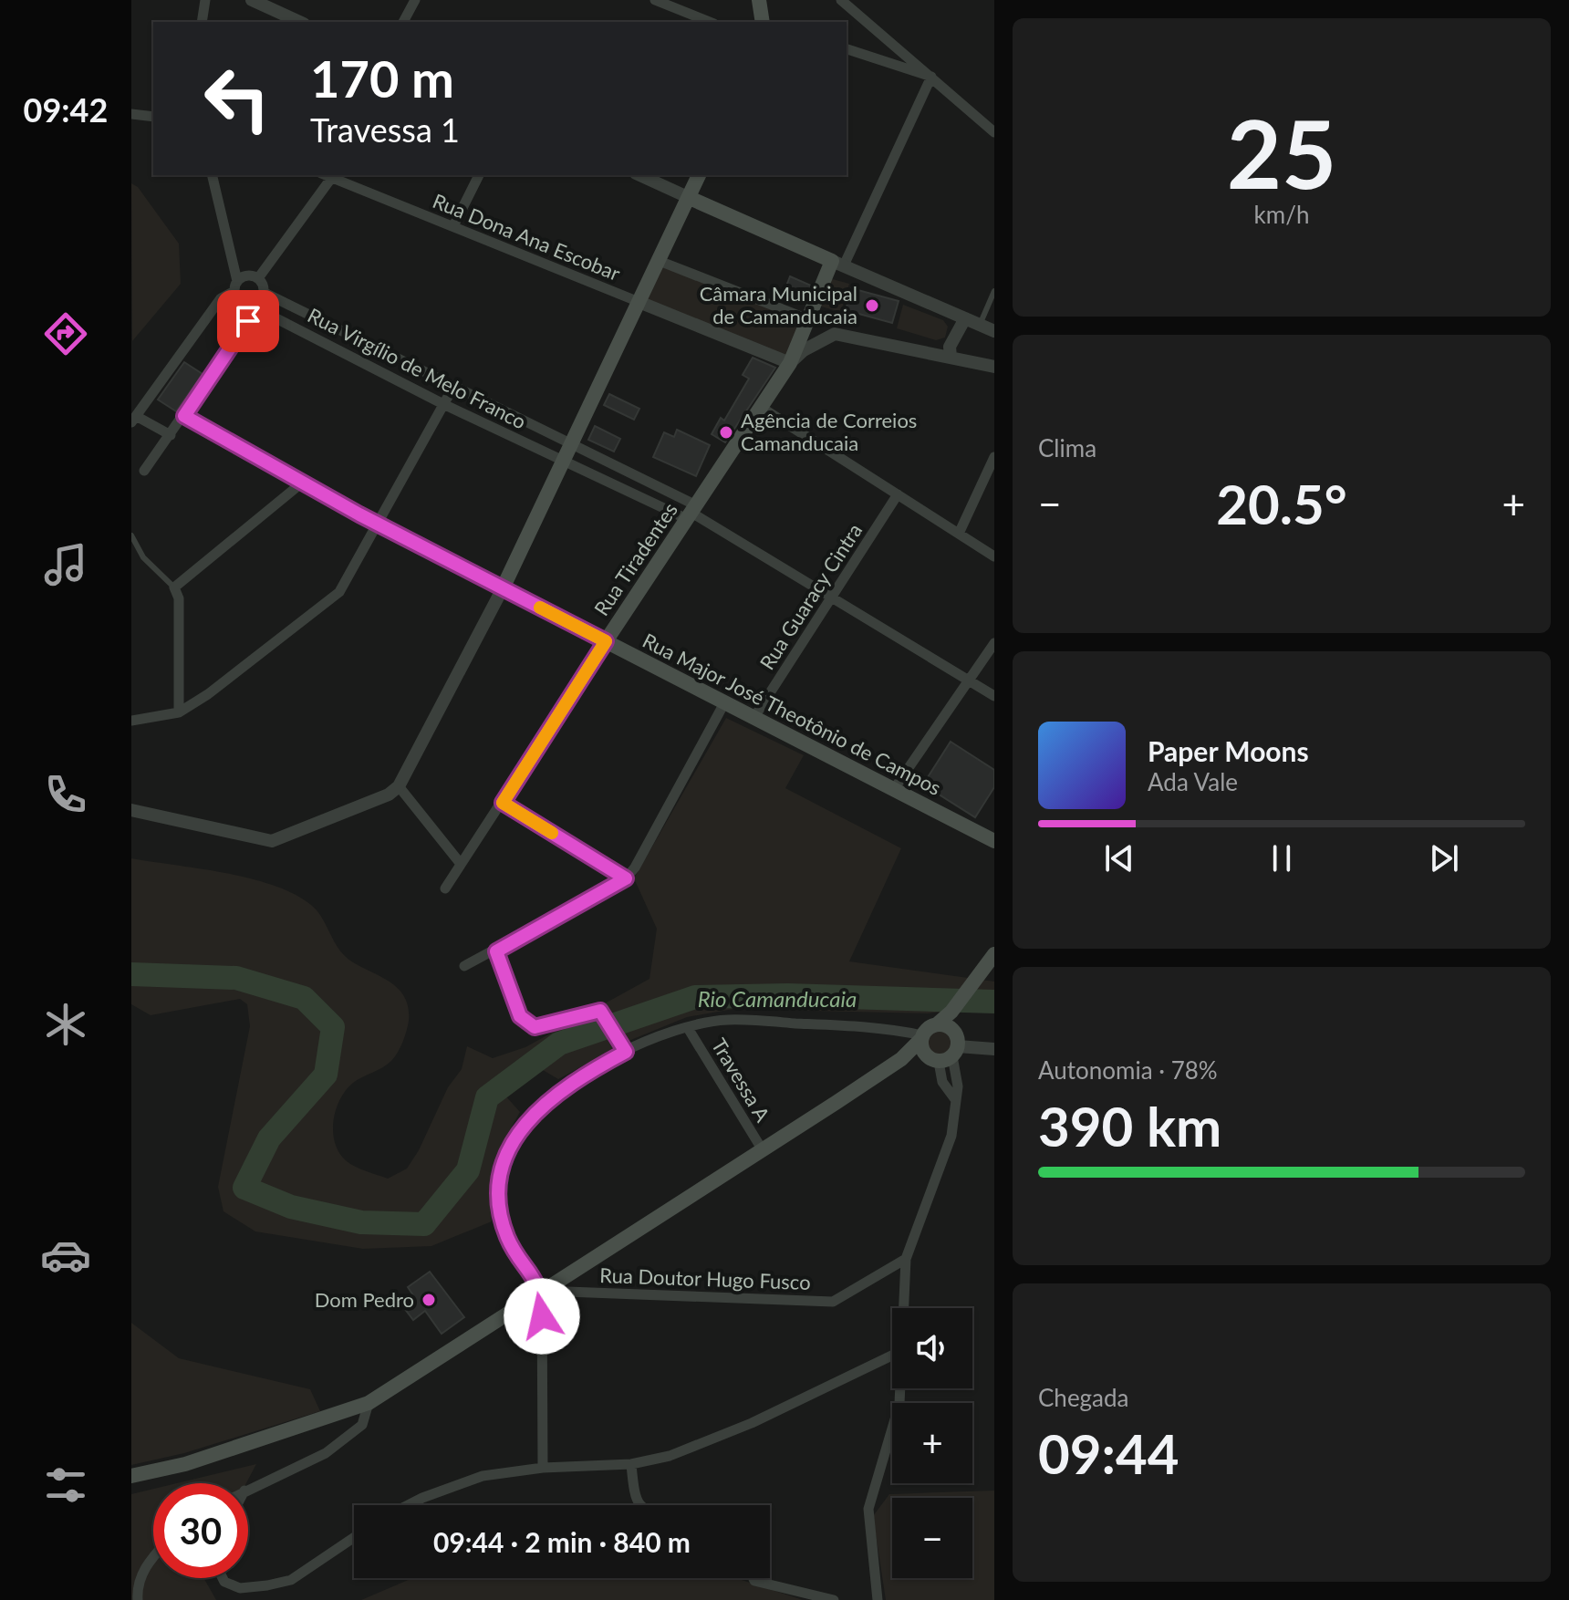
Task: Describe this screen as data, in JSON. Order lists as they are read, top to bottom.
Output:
{
  "streets": {
    "main road": ["Rua Tiradentes", "Rua Major José Theotônio de Campos"],
    "street": [
      "Rua Dona Ana Escobar",
      "Rua Virgílio de Melo Franco",
      "Rua Guaracy Cintra",
      "Travessa A",
      "Rua Doutor Hugo Fusco"
    ]
  },
  "crossings": [
    ["Rua Virgílio de Melo Franco", "Rua Tiradentes"],
    ["Rua Tiradentes", "Rua Major José Theotônio de Campos"],
    ["Rua Guaracy Cintra", "Rua Major José Theotônio de Campos"]
  ],
  "water": ["Rio Camanducaia"],
  "places": ["Câmara Municipal de Camanducaia", "Agência de Correios Camanducaia", "Dom Pedro"],
  "page": {
    "tabs": "09:42",
    "tile": [
      ["25", "km/h"],
      "Clima",
      ["Autonomia · 78%", "390 km"],
      ["Chegada", "09:44"]
    ],
    "turn": ["170 m", "Travessa 1"],
    "heat": ["−", "20.5°", "+"],
    "song": ["Paper Moons", "Ada Vale"],
    "map_buttons": ["+", "−"],
    "limit": "30",
    "trip": "09:44 · 2 min · 840 m"
  }
}
